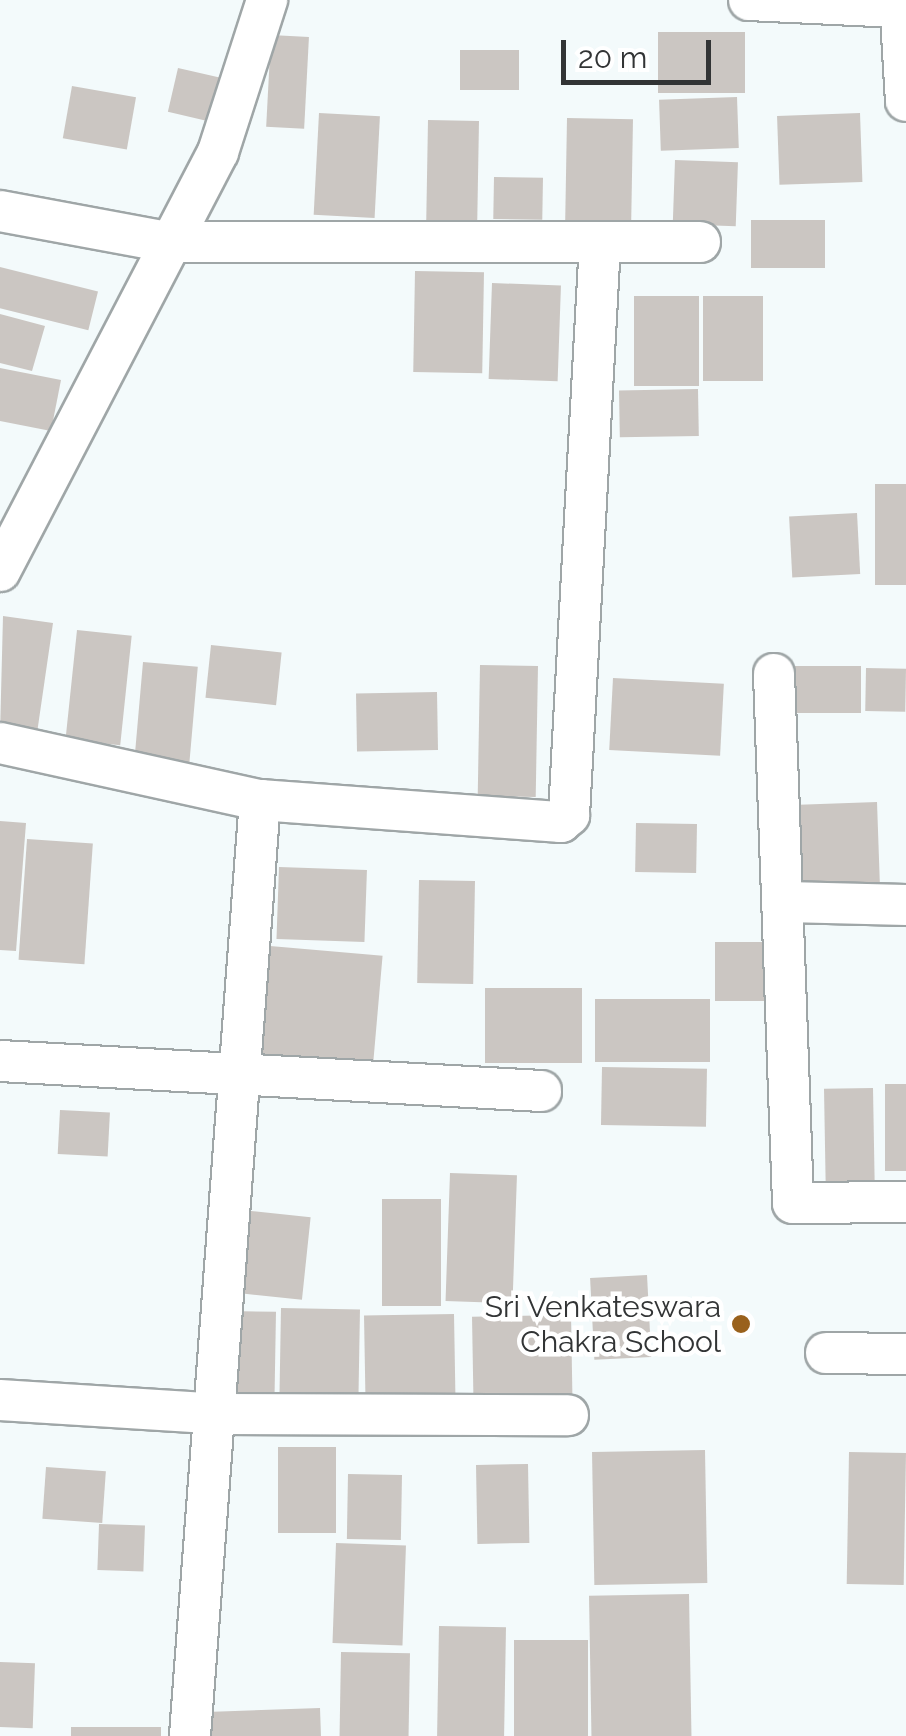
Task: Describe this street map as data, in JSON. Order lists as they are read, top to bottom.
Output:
{
  "places": ["Sri Venkateswara Chakra School"],
  "scale_bar": "20 m"
}
